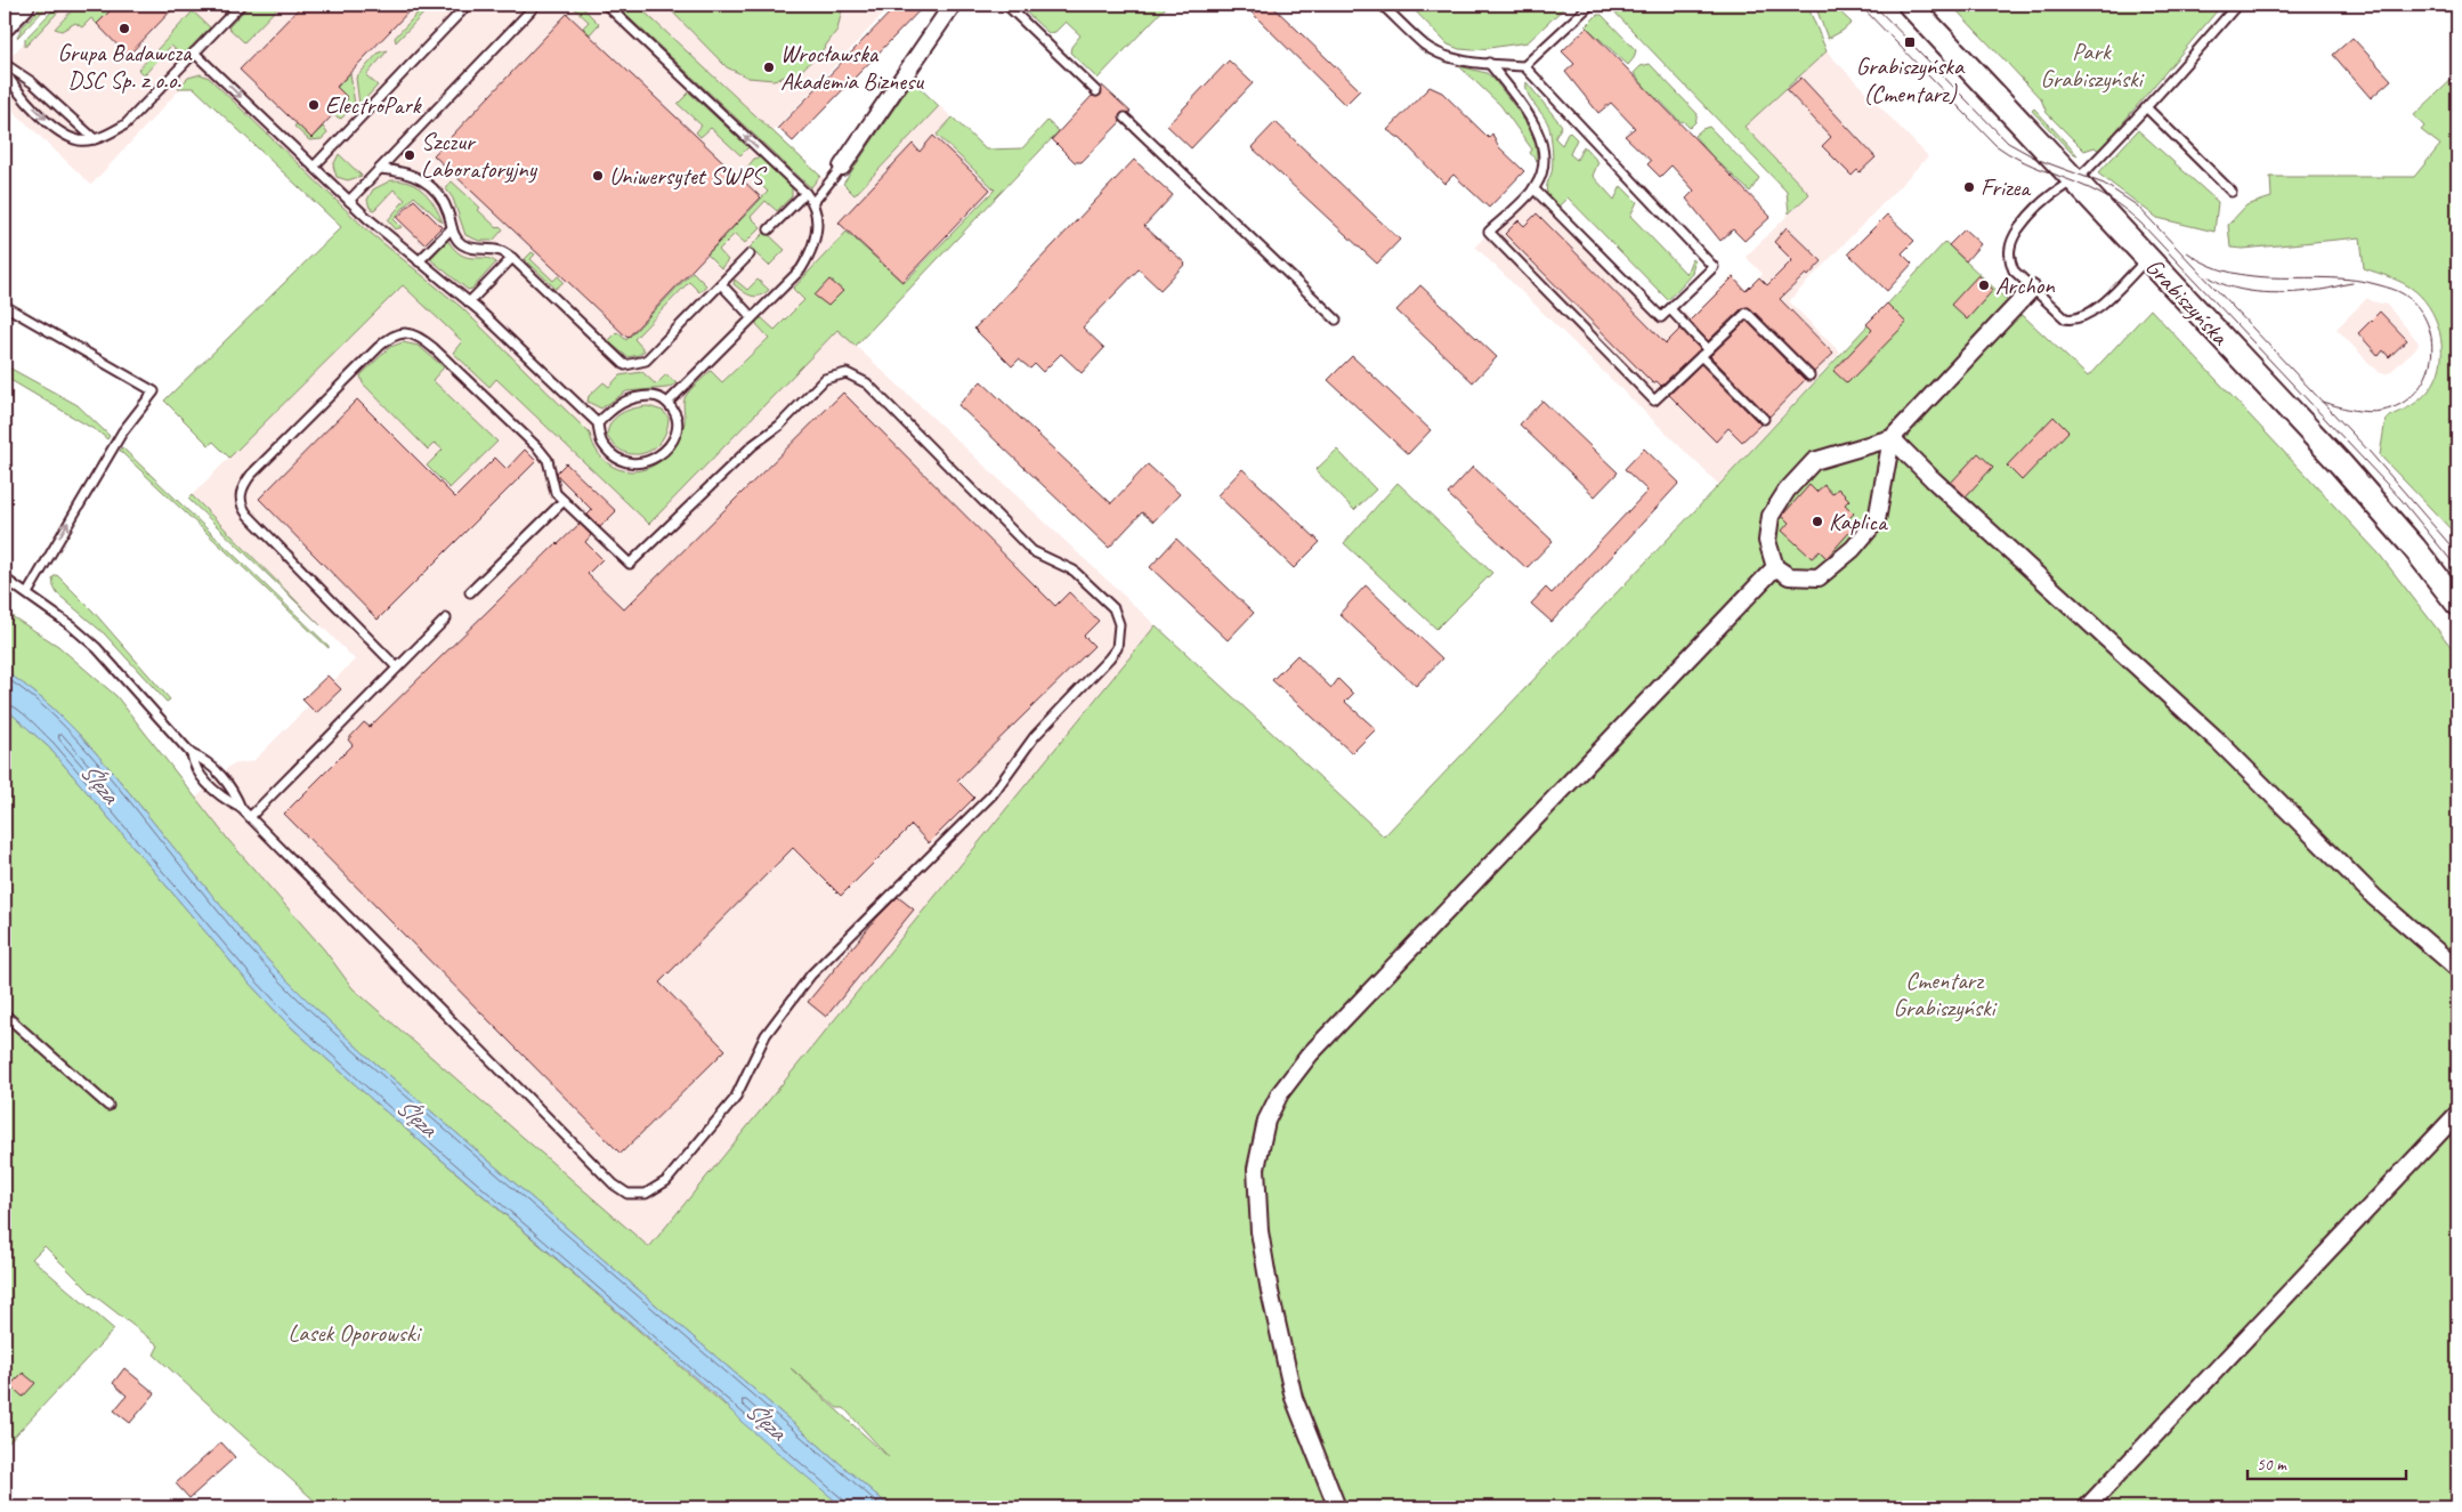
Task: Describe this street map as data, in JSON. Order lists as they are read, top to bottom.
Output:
{
  "streets": {
    "main road": ["Grabiszyńska"]
  },
  "water": ["Ślęza"],
  "parks": ["Park Grabiszyński", "Cmentarz Grabiszyński", "Lasek Oporowski"],
  "places": {
    "other": [
      "Grupa Badawcza DSC Sp. z o.o.",
      "Wrocławska Akademia Biznesu",
      "ElectroPark",
      "Szczur Laboratoryjny",
      "Uniwersytet SWPS",
      "Frizea",
      "Archon",
      "Kaplica"
    ],
    "transit": ["Grabiszyńska (Cmentarz)"]
  },
  "scale_bar": "50 m"
}
